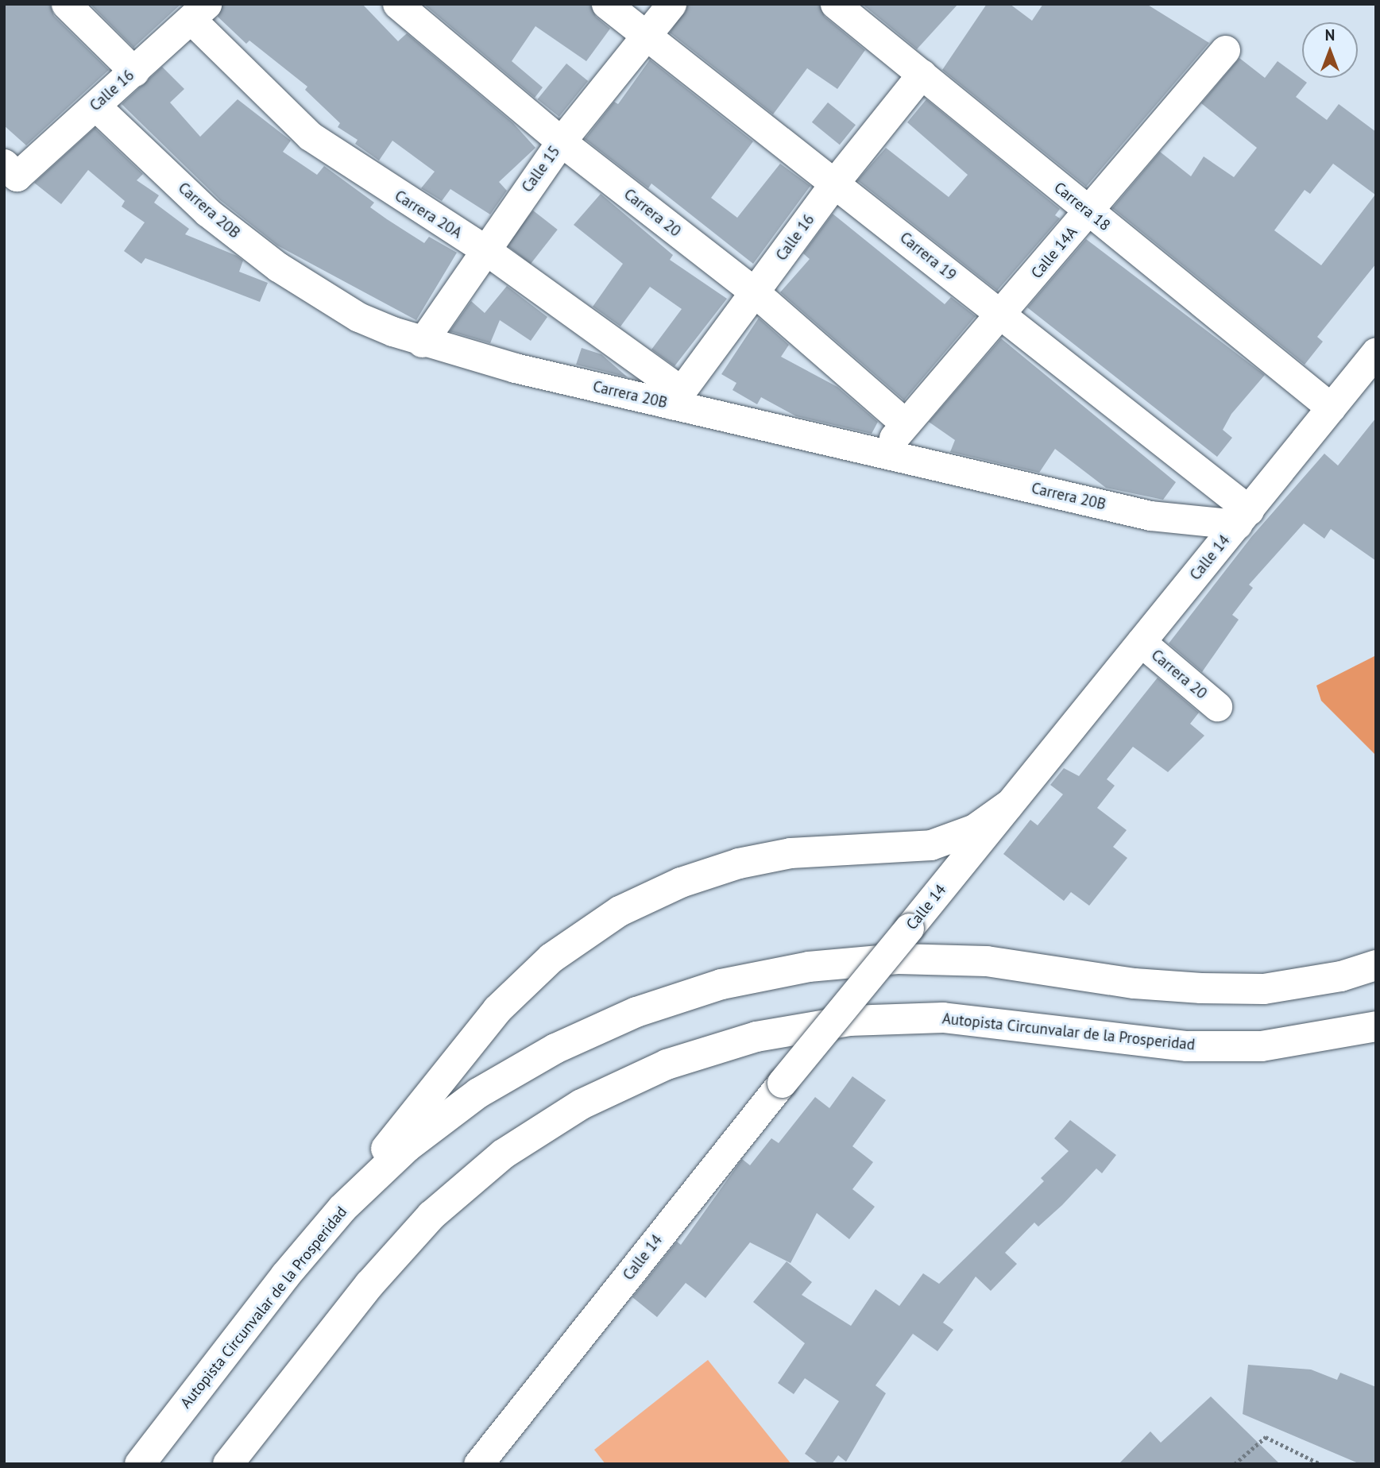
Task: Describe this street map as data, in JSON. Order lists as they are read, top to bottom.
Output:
{
  "streets": {
    "highway": ["Autopista Circunvalar de la Prosperidad"],
    "street": [
      "Calle 16",
      "Calle 15",
      "Carrera 18",
      "Carrera 20B",
      "Carrera 20",
      "Carrera 20A",
      "Calle 14A",
      "Carrera 19",
      "Calle 14"
    ]
  },
  "crossings": [
    ["Calle 16", "Carrera 18"],
    ["Calle 16", "Carrera 20B"],
    ["Calle 16", "Carrera 20"],
    ["Calle 16", "Carrera 20A"],
    ["Calle 16", "Carrera 19"],
    ["Calle 15", "Carrera 20B"],
    ["Calle 15", "Carrera 20"],
    ["Calle 15", "Carrera 20A"],
    ["Calle 15", "Carrera 19"],
    ["Carrera 18", "Calle 14A"],
    ["Carrera 18", "Calle 14"],
    ["Carrera 20B", "Carrera 20A"],
    ["Carrera 20B", "Calle 14A"],
    ["Carrera 20B", "Carrera 19"],
    ["Carrera 20B", "Calle 14"],
    ["Carrera 20", "Calle 14A"],
    ["Carrera 20", "Calle 14"],
    ["Calle 14A", "Carrera 19"],
    ["Carrera 19", "Calle 14"]
  ],
  "north": "top"
}
